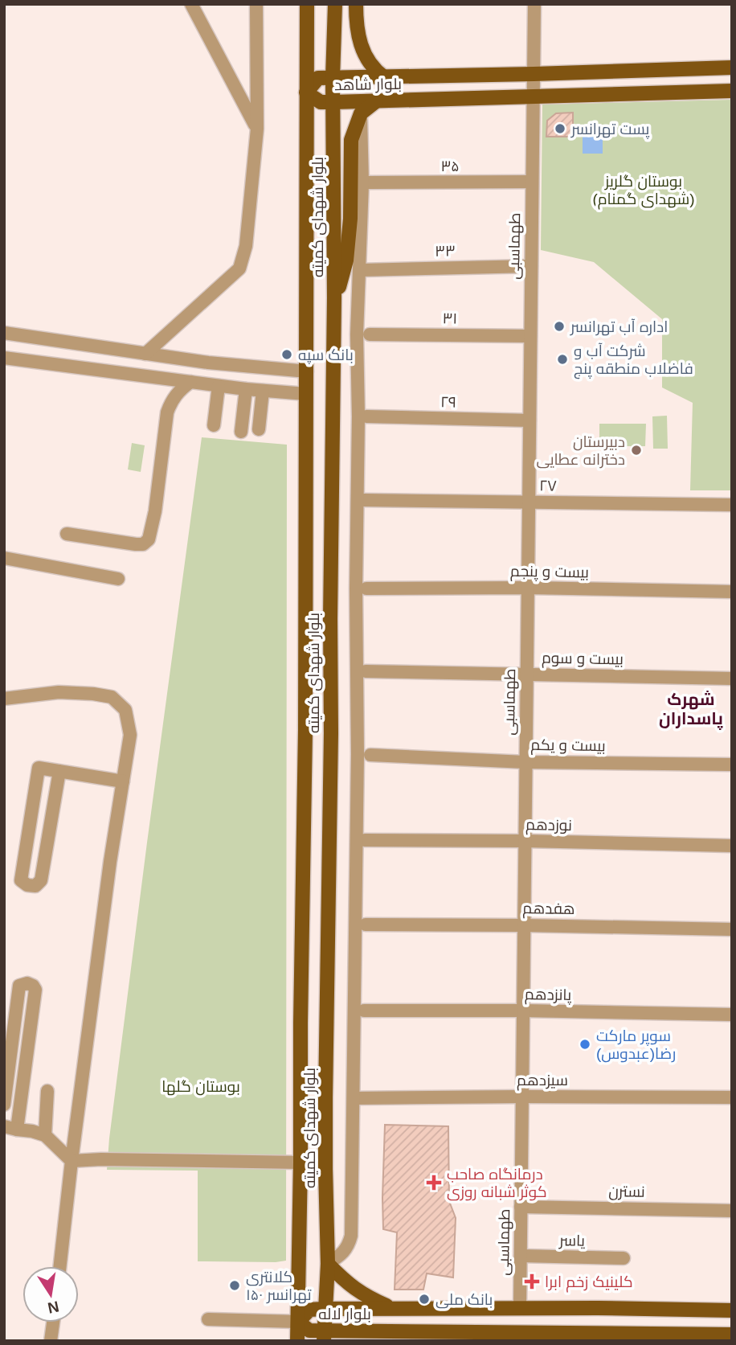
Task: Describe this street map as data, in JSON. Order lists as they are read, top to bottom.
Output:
{
  "streets": {
    "main road": ["بلوار شاهد", "بلوار شهدای کمیته", "بلوار لاله"],
    "street": [
      "۳۵",
      "طهماسبی",
      "۳۳",
      "۳۱",
      "۲۹",
      "۲۷",
      "بیست و پنجم",
      "بیست و سوم",
      "بیست و یکم",
      "نوزدهم",
      "هفدهم",
      "پانزدهم",
      "سیزدهم",
      "نسترن",
      "یاسر"
    ]
  },
  "crossings": [
    ["بلوار شاهد", "بلوار شهدای کمیته"],
    ["بلوار شاهد", "طهماسبی"],
    ["۳۵", "طهماسبی"],
    ["بلوار شهدای کمیته", "بلوار لاله"],
    ["طهماسبی", "۳۳"],
    ["طهماسبی", "۳۱"],
    ["طهماسبی", "۲۹"],
    ["طهماسبی", "۲۷"],
    ["طهماسبی", "بیست و پنجم"],
    ["طهماسبی", "بیست و سوم"],
    ["طهماسبی", "بیست و یکم"],
    ["طهماسبی", "نوزدهم"],
    ["طهماسبی", "هفدهم"],
    ["طهماسبی", "پانزدهم"],
    ["طهماسبی", "سیزدهم"],
    ["طهماسبی", "نسترن"],
    ["طهماسبی", "یاسر"],
    ["طهماسبی", "بلوار لاله"]
  ],
  "districts": ["شهرک پاسداران"],
  "parks": ["بوستان گلریز (شهدای گمنام)", "بوستان گلها"],
  "places": {
    "other": [
      "پست تهرانسر",
      "اداره آب تهرانسر",
      "بانک سپه",
      "شرکت آب و فاضلاب منطقه پنج",
      "دبیرستان دخترانه عطایی",
      "سوپر مارکت رضا(عبدوس)",
      "کلانتری ۱۵۰ تهرانسر",
      "بانک ملی"
    ],
    "health": ["درمانگاه صاحب کوثر شبانه روزی", "کلینیک زخم ابرا"]
  },
  "north": "bottom"
}
